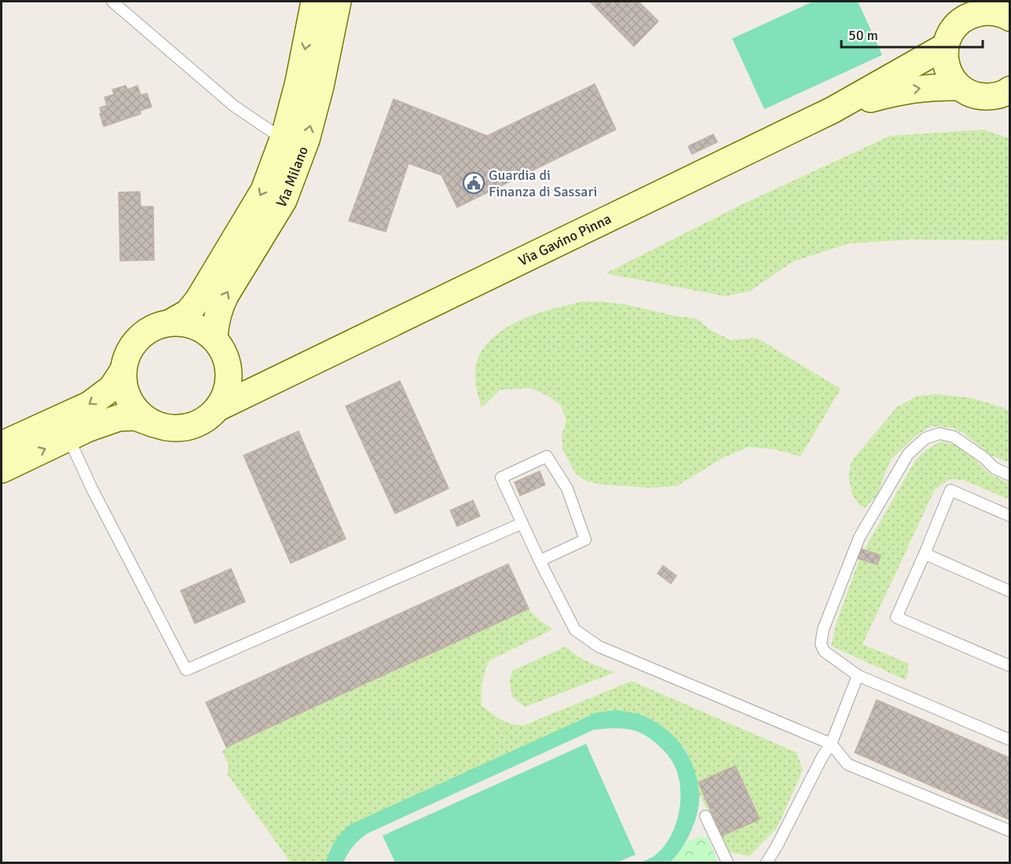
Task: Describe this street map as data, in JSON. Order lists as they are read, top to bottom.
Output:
{
  "streets": {
    "main road": ["Via Milano", "Via Gavino Pinna"]
  },
  "crossings": [
    ["Via Milano", "Via Gavino Pinna"]
  ],
  "places": {
    "public building": ["Guardia di Finanza di Sassari"]
  },
  "scale_bar": "50 m"
}
